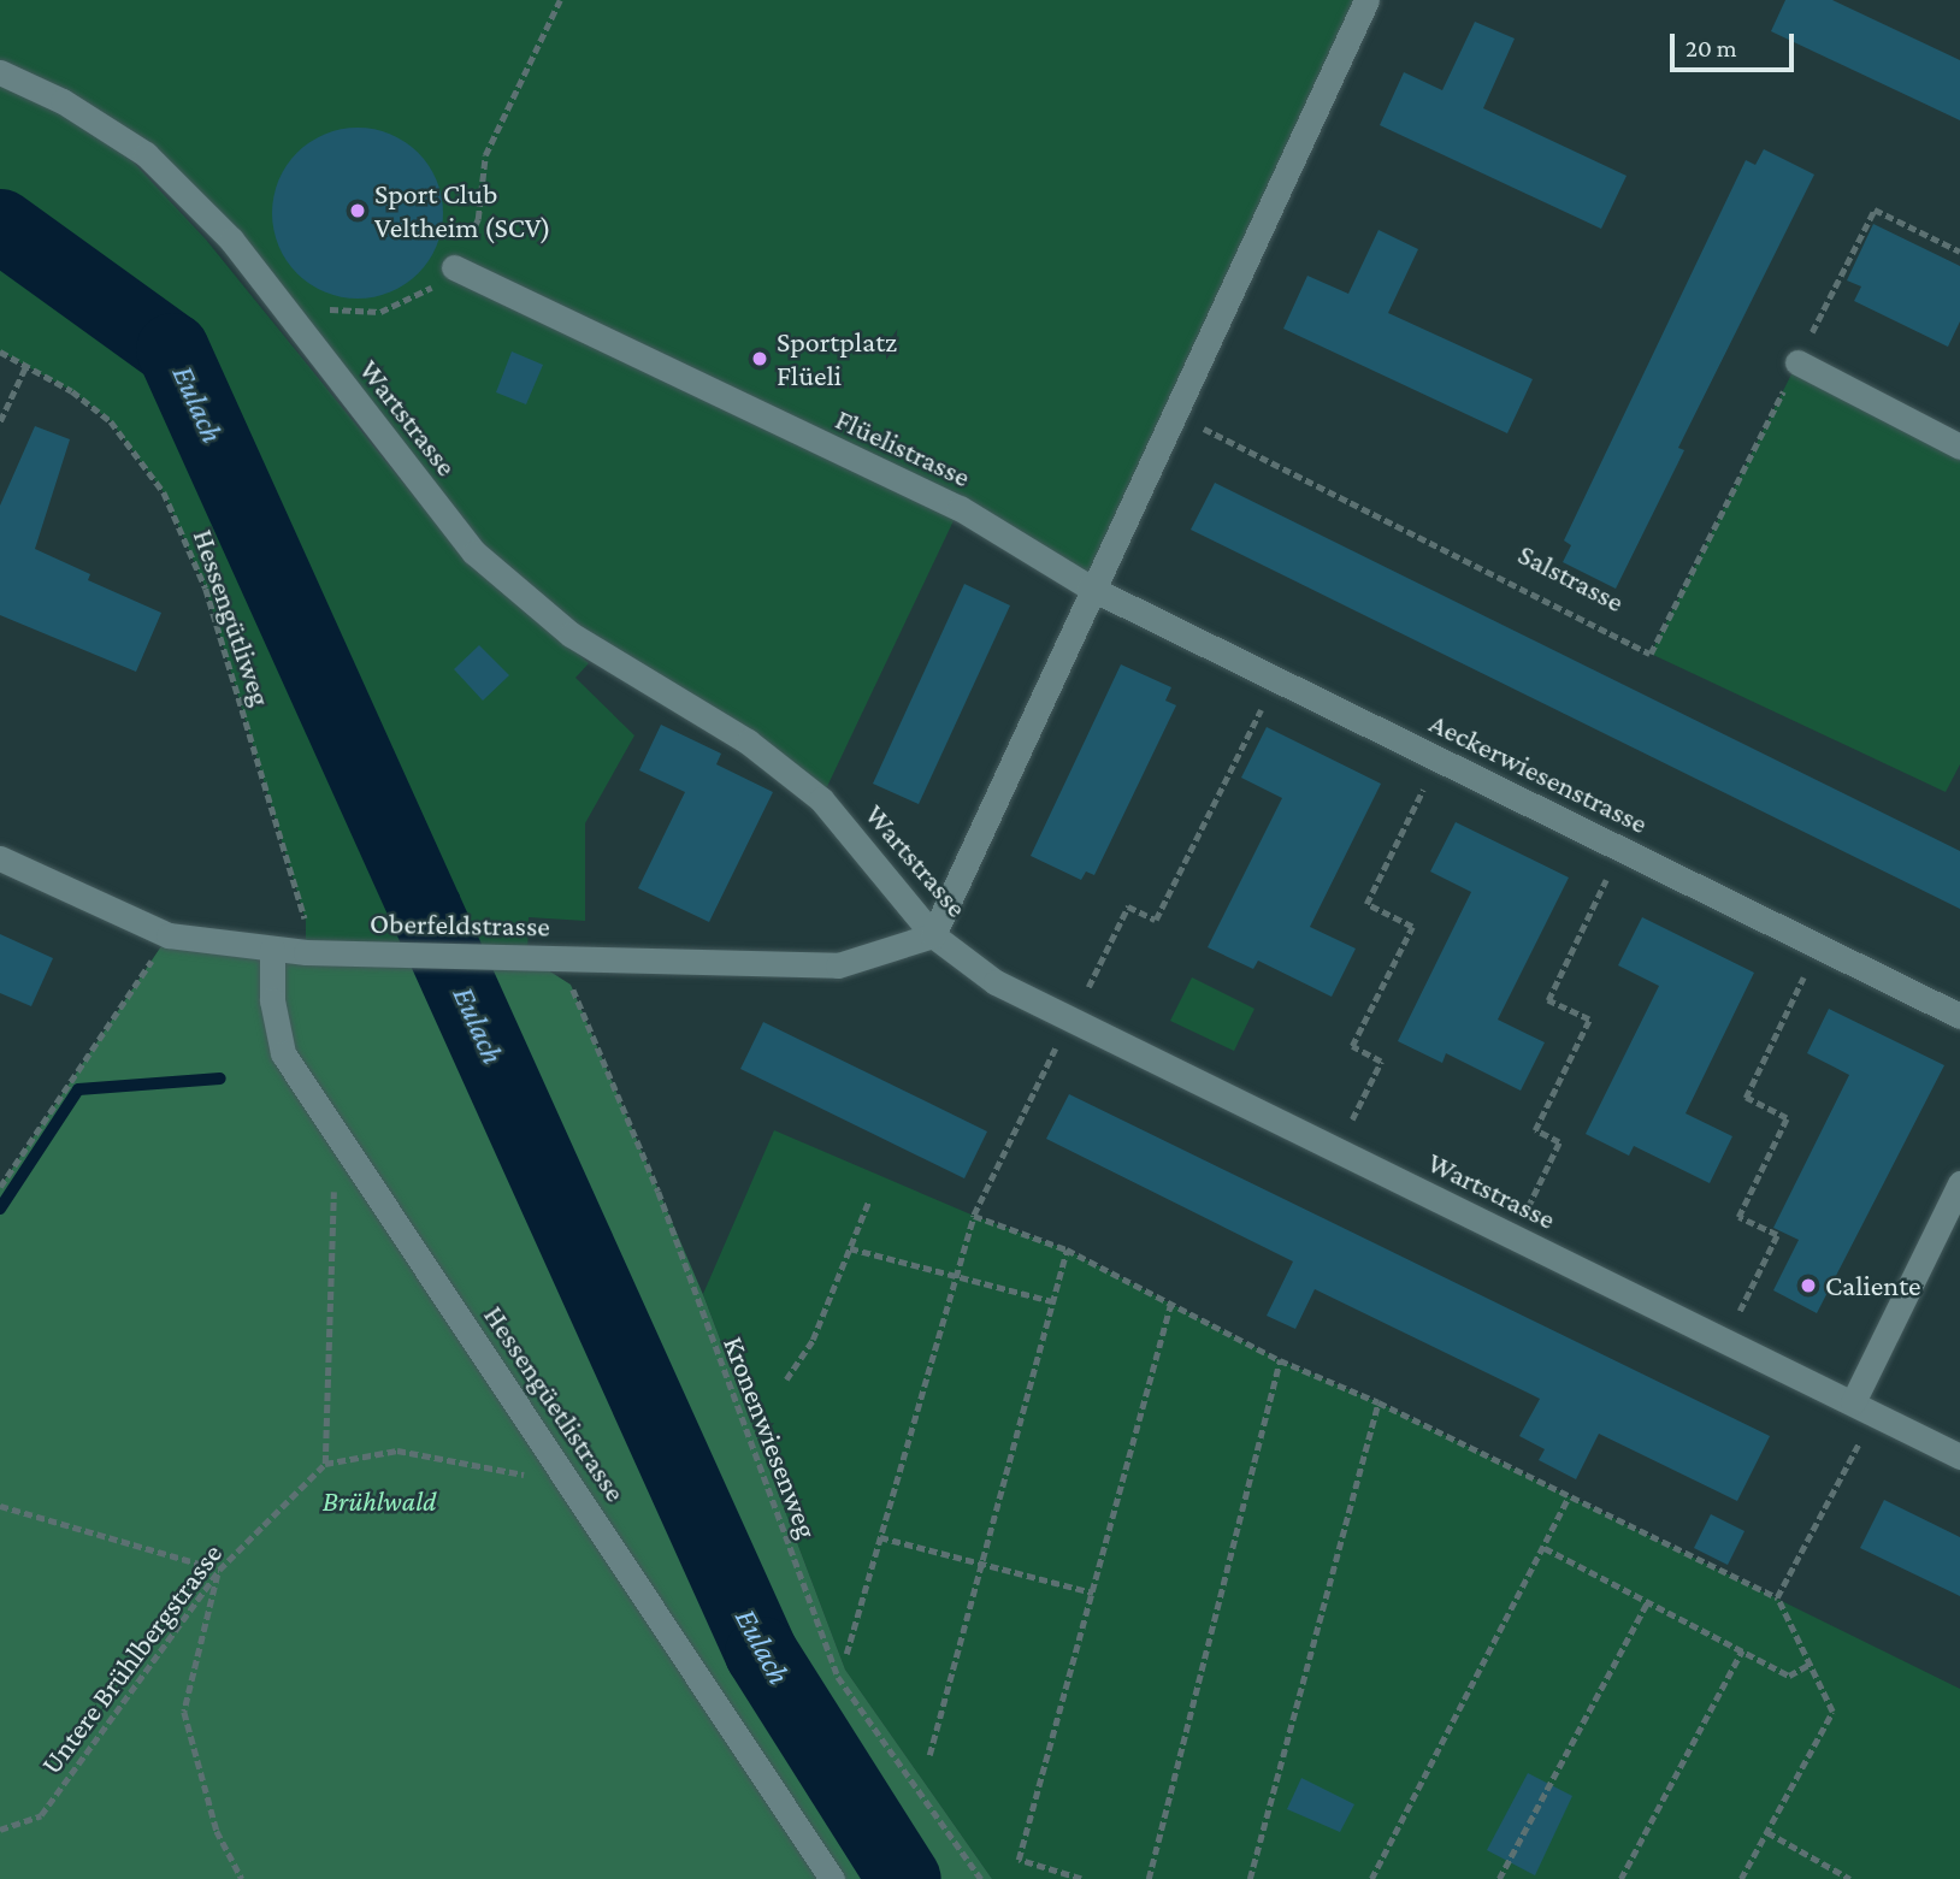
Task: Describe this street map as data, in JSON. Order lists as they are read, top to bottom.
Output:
{
  "streets": {
    "street": [
      "Wartstrasse",
      "Flüelistrasse",
      "Aeckerwiesenstrasse",
      "Oberfeldstrasse",
      "Hessengüetlistrasse"
    ],
    "path": [
      "Salstrasse",
      "Hessengütliweg",
      "Kronenwiesenweg",
      "Untere Brühlbergstrasse"
    ]
  },
  "crossings": [
    ["Wartstrasse", "Oberfeldstrasse"],
    ["Flüelistrasse", "Aeckerwiesenstrasse"],
    ["Oberfeldstrasse", "Hessengüetlistrasse"]
  ],
  "water": ["Eulach"],
  "parks": ["Brühlwald"],
  "places": ["Sport Club Veltheim (SCV)", "Sportplatz Flüeli", "Caliente"],
  "scale_bar": "20 m"
}
